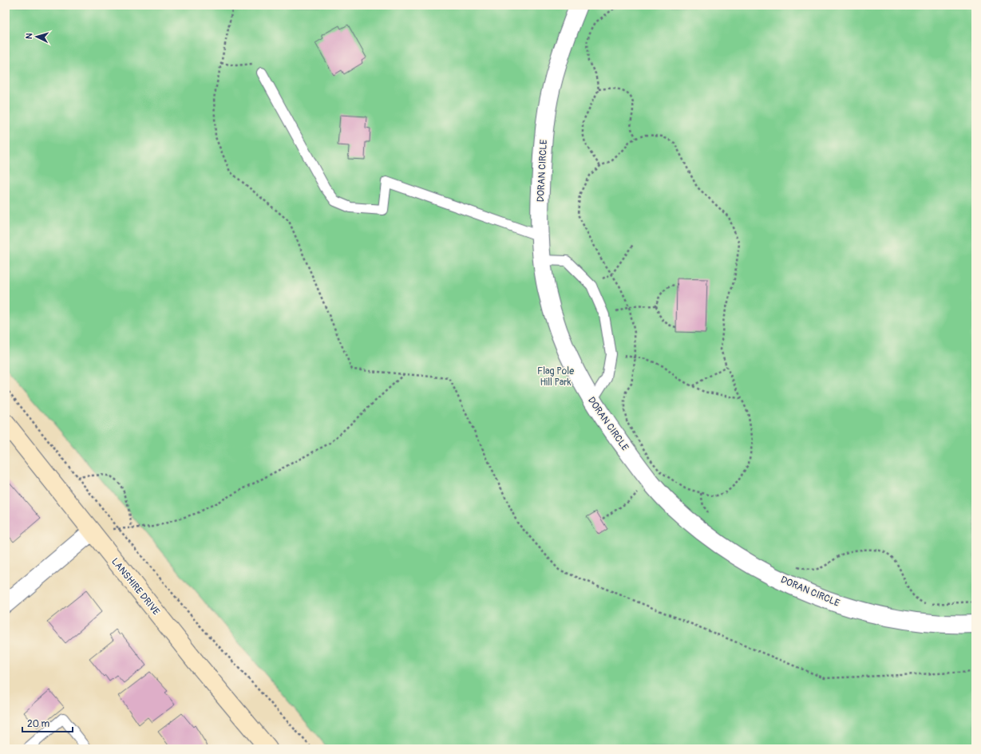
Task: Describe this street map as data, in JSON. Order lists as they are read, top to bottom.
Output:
{
  "streets": {
    "street": ["DORAN CIRCLE", "LANSHIRE DRIVE"]
  },
  "parks": ["Flag Pole Hill Park"],
  "scale_bar": "20 m",
  "north": "left"
}
